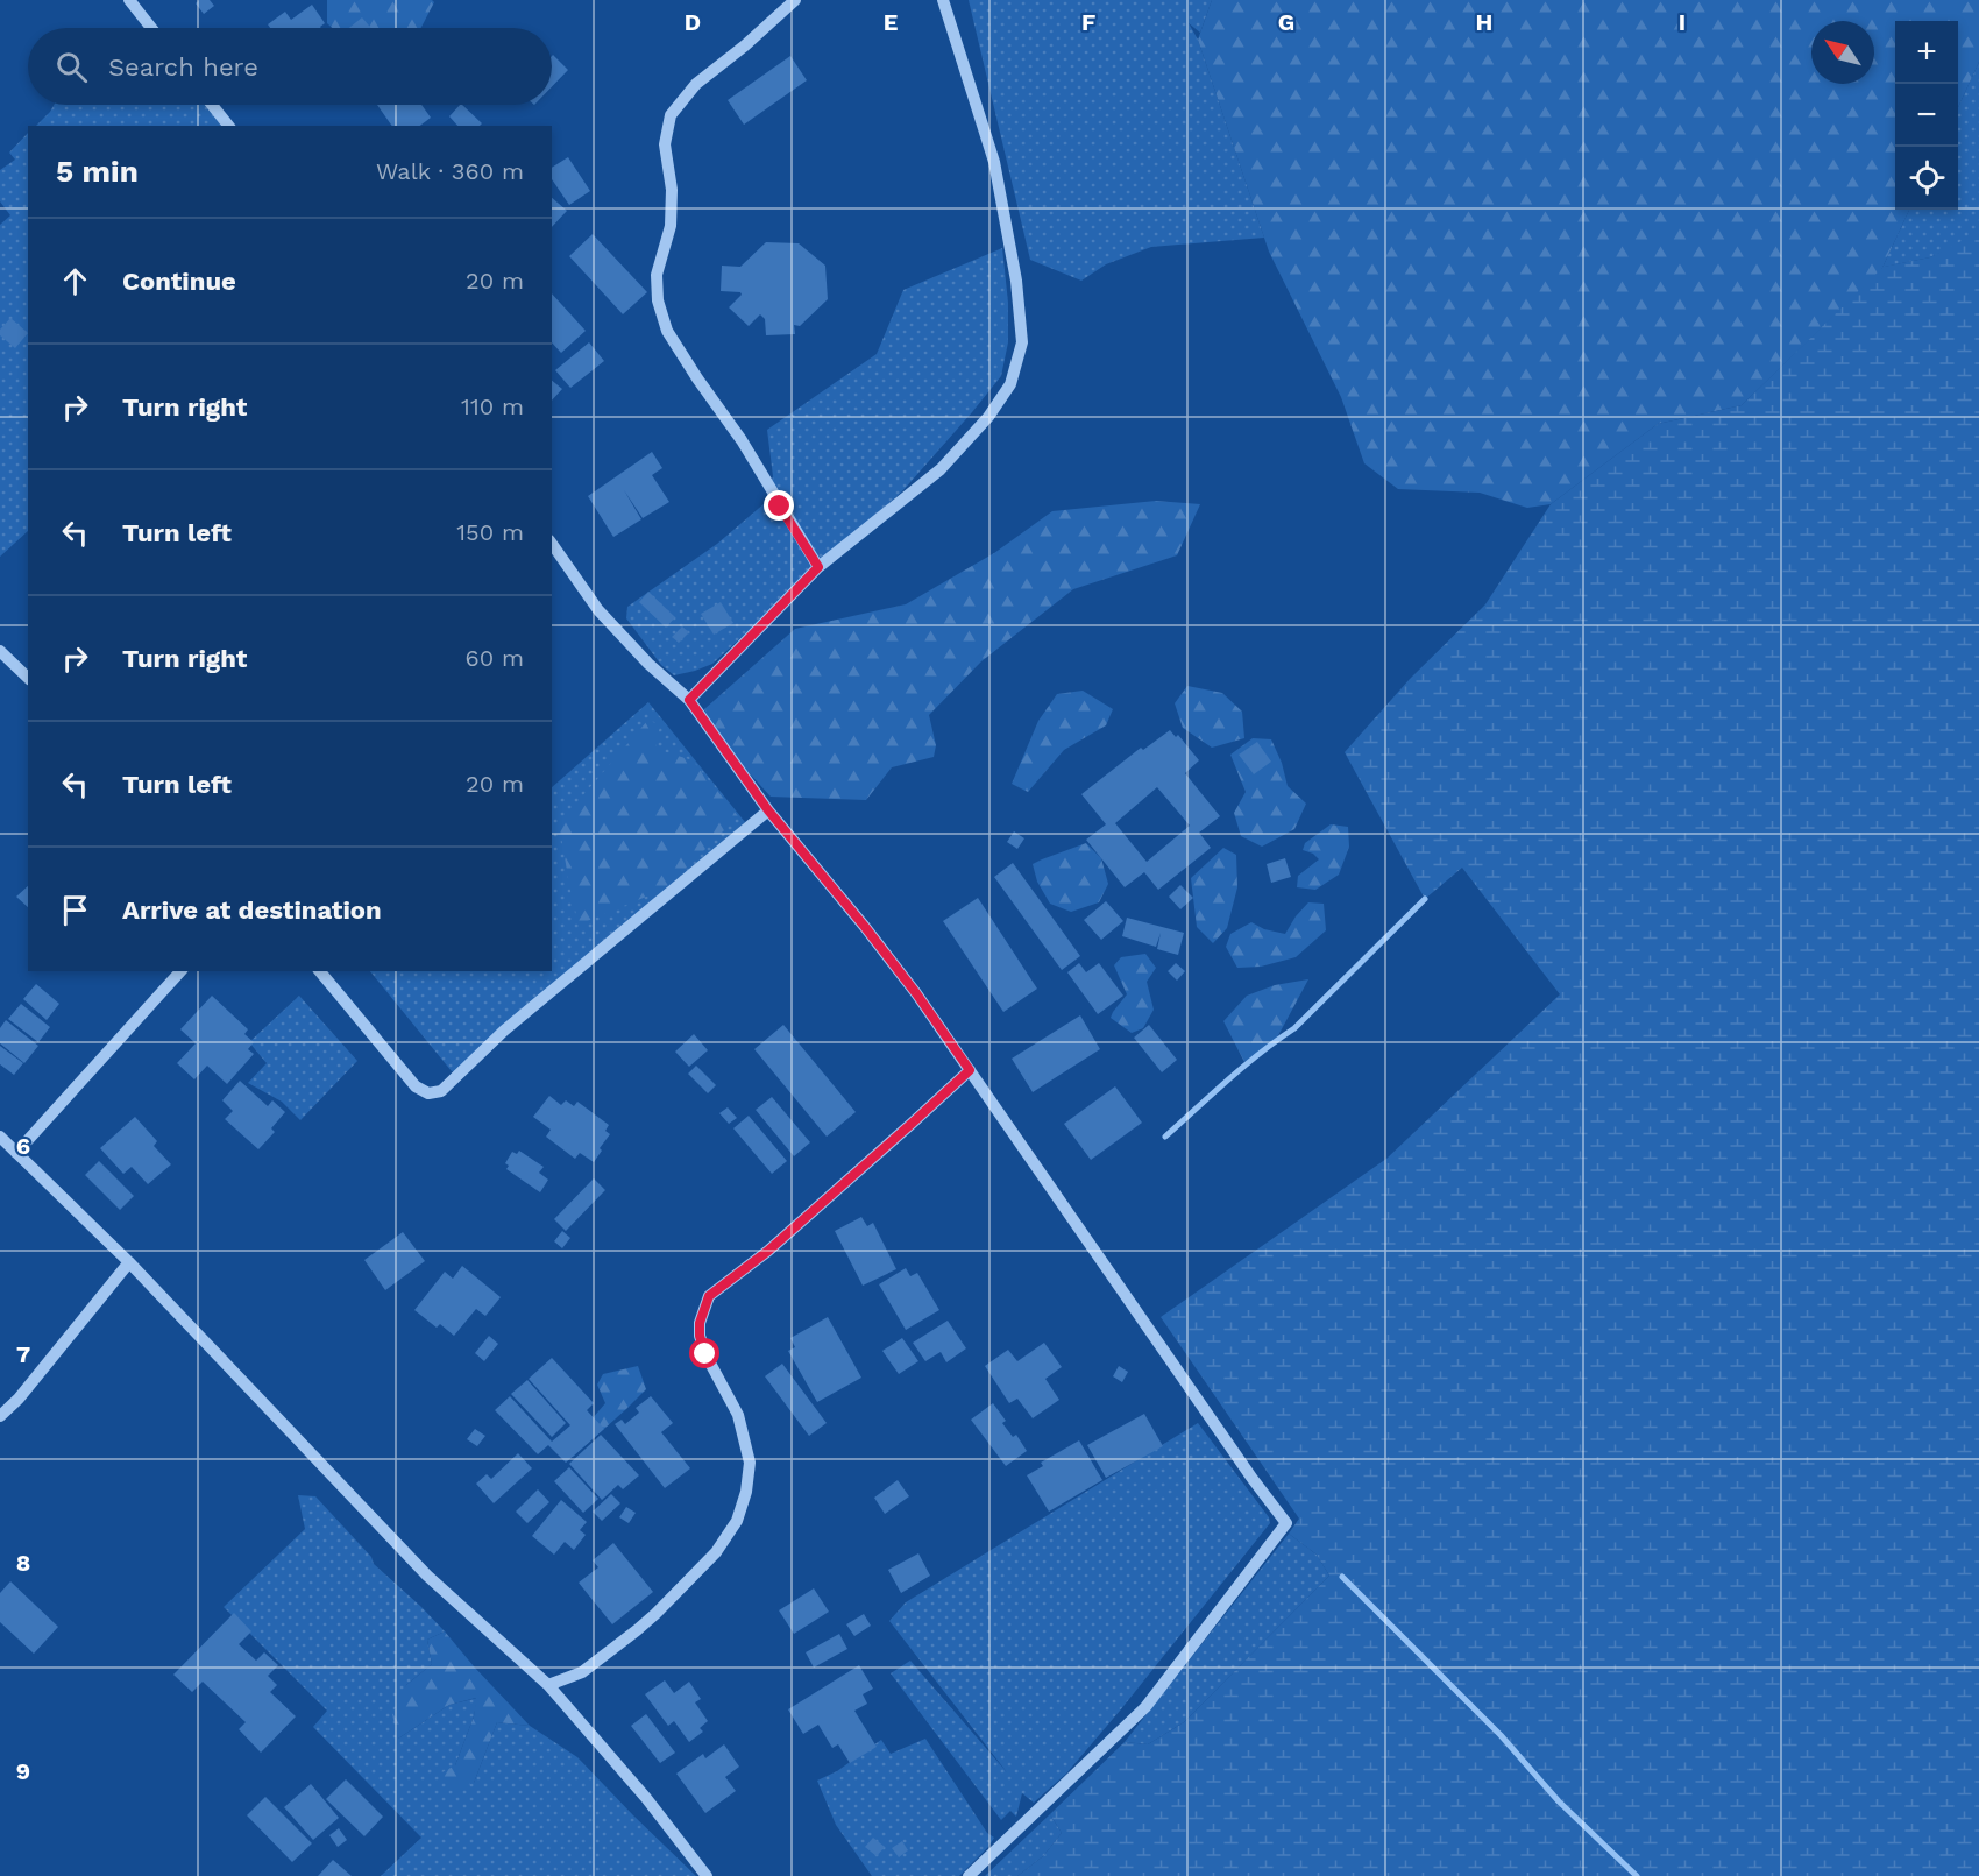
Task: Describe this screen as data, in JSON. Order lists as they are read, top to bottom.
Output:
{
  "north": "top left",
  "page": {
    "map_buttons": ["+", "−"],
    "search": "Search here",
    "heading": ["5 min", "Walk · 360 m"],
    "list": [
      ["Continue", "20 m"],
      ["Turn right", "110 m"],
      ["Turn left", "150 m"],
      ["Turn right", "60 m"],
      ["Turn left", "20 m"],
      "Arrive at destination"
    ]
  },
  "grid": {
    "columns": [
      "D",
      "E",
      "F",
      "G",
      "H",
      "I"
    ],
    "rows": [
      "6",
      "7",
      "8",
      "9"
    ]
  }
}
